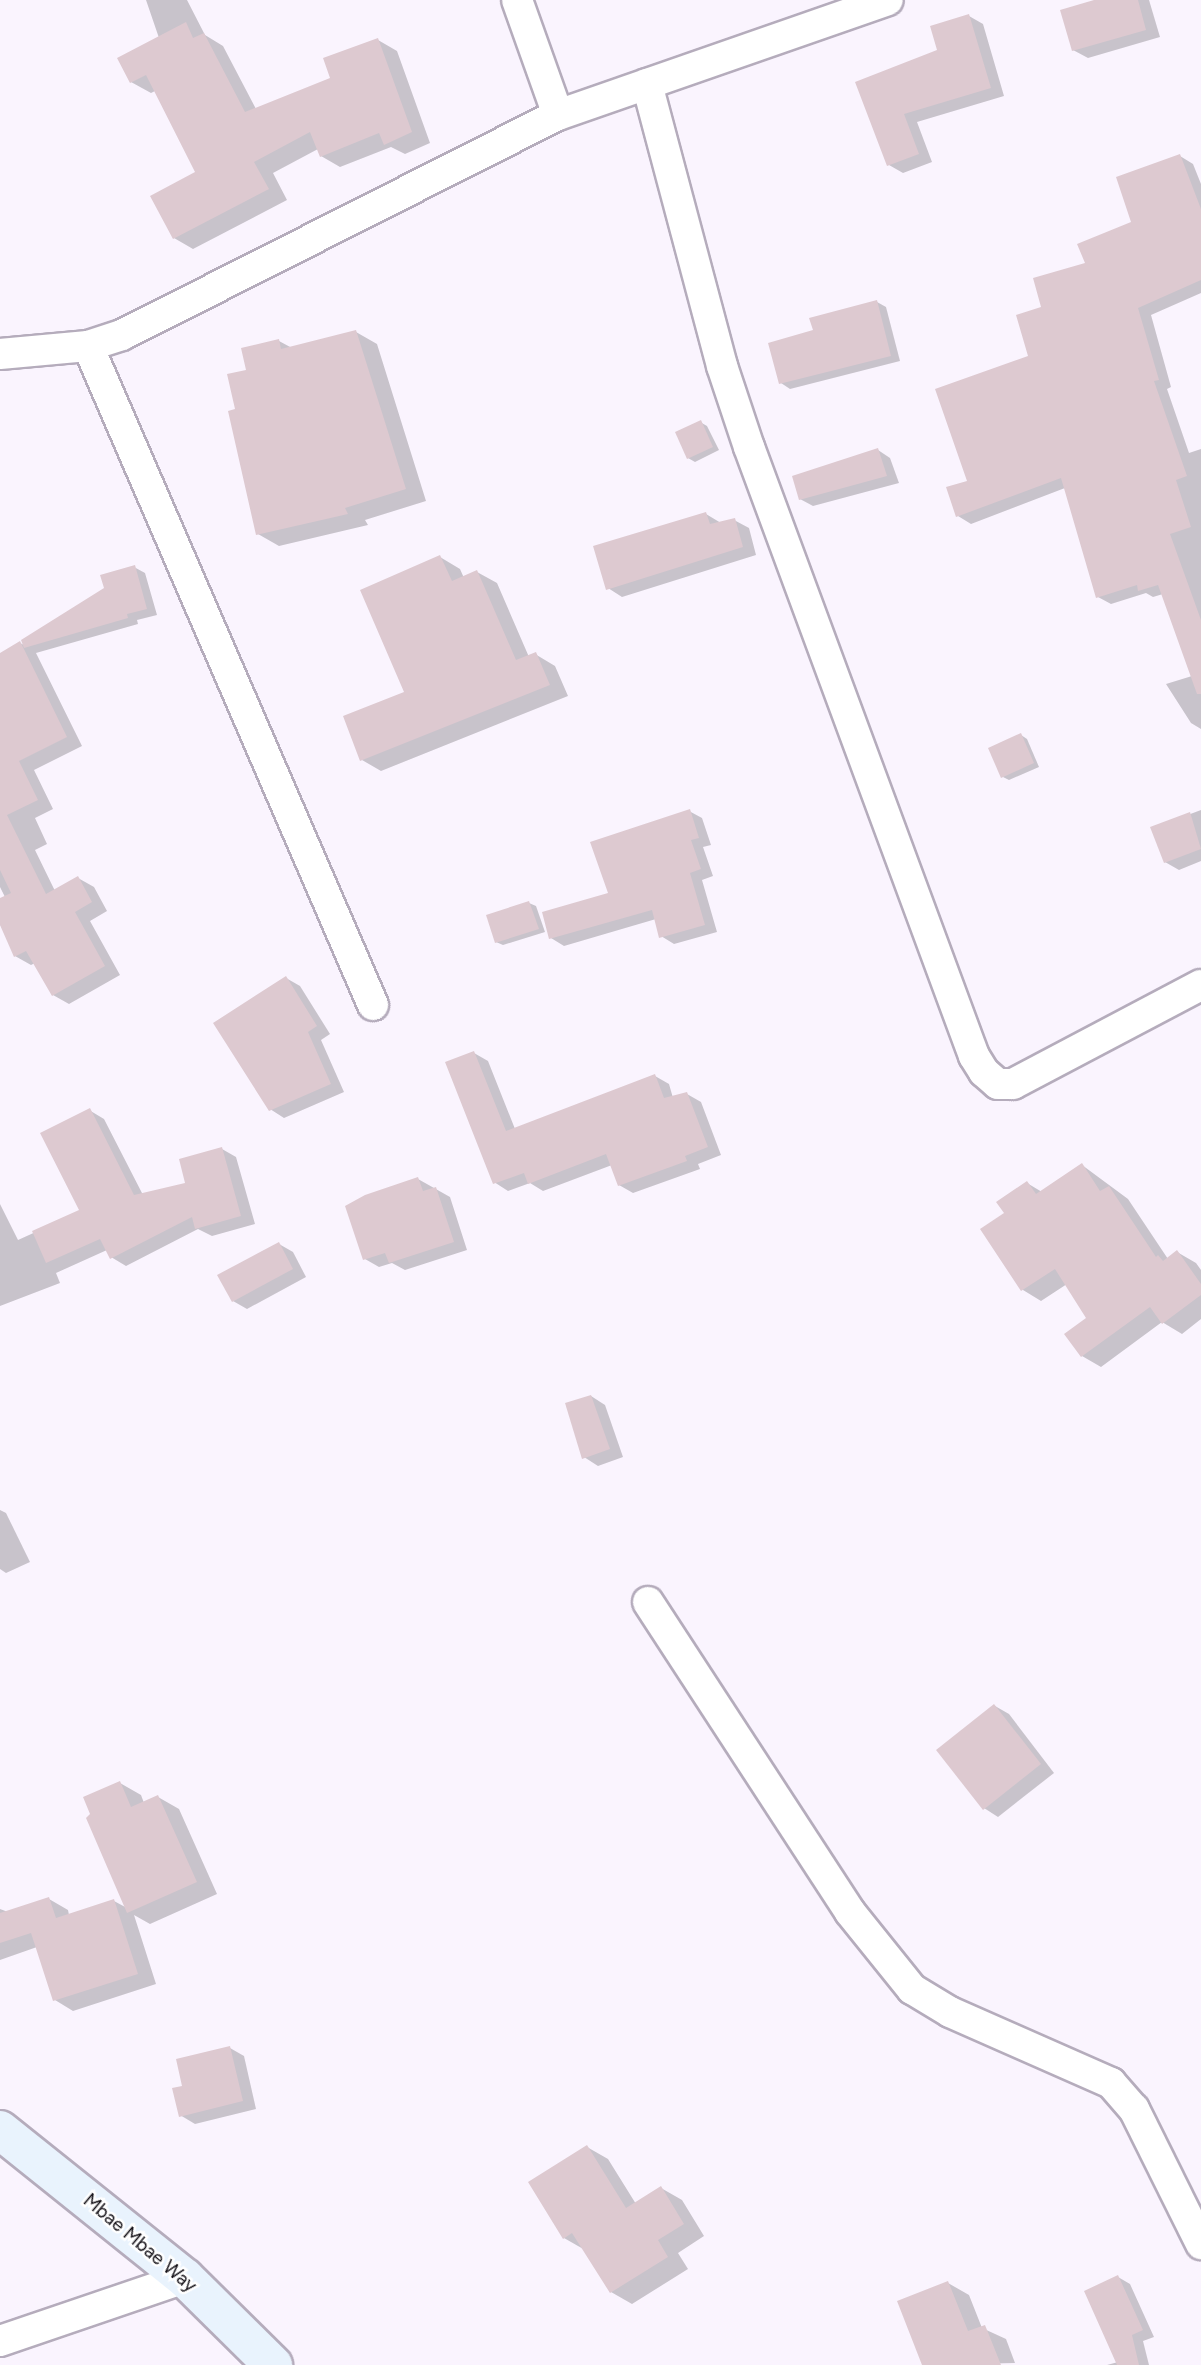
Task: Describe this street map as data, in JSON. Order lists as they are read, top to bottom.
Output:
{
  "streets": {
    "street": ["Mbae Mbae Way"]
  }
}
